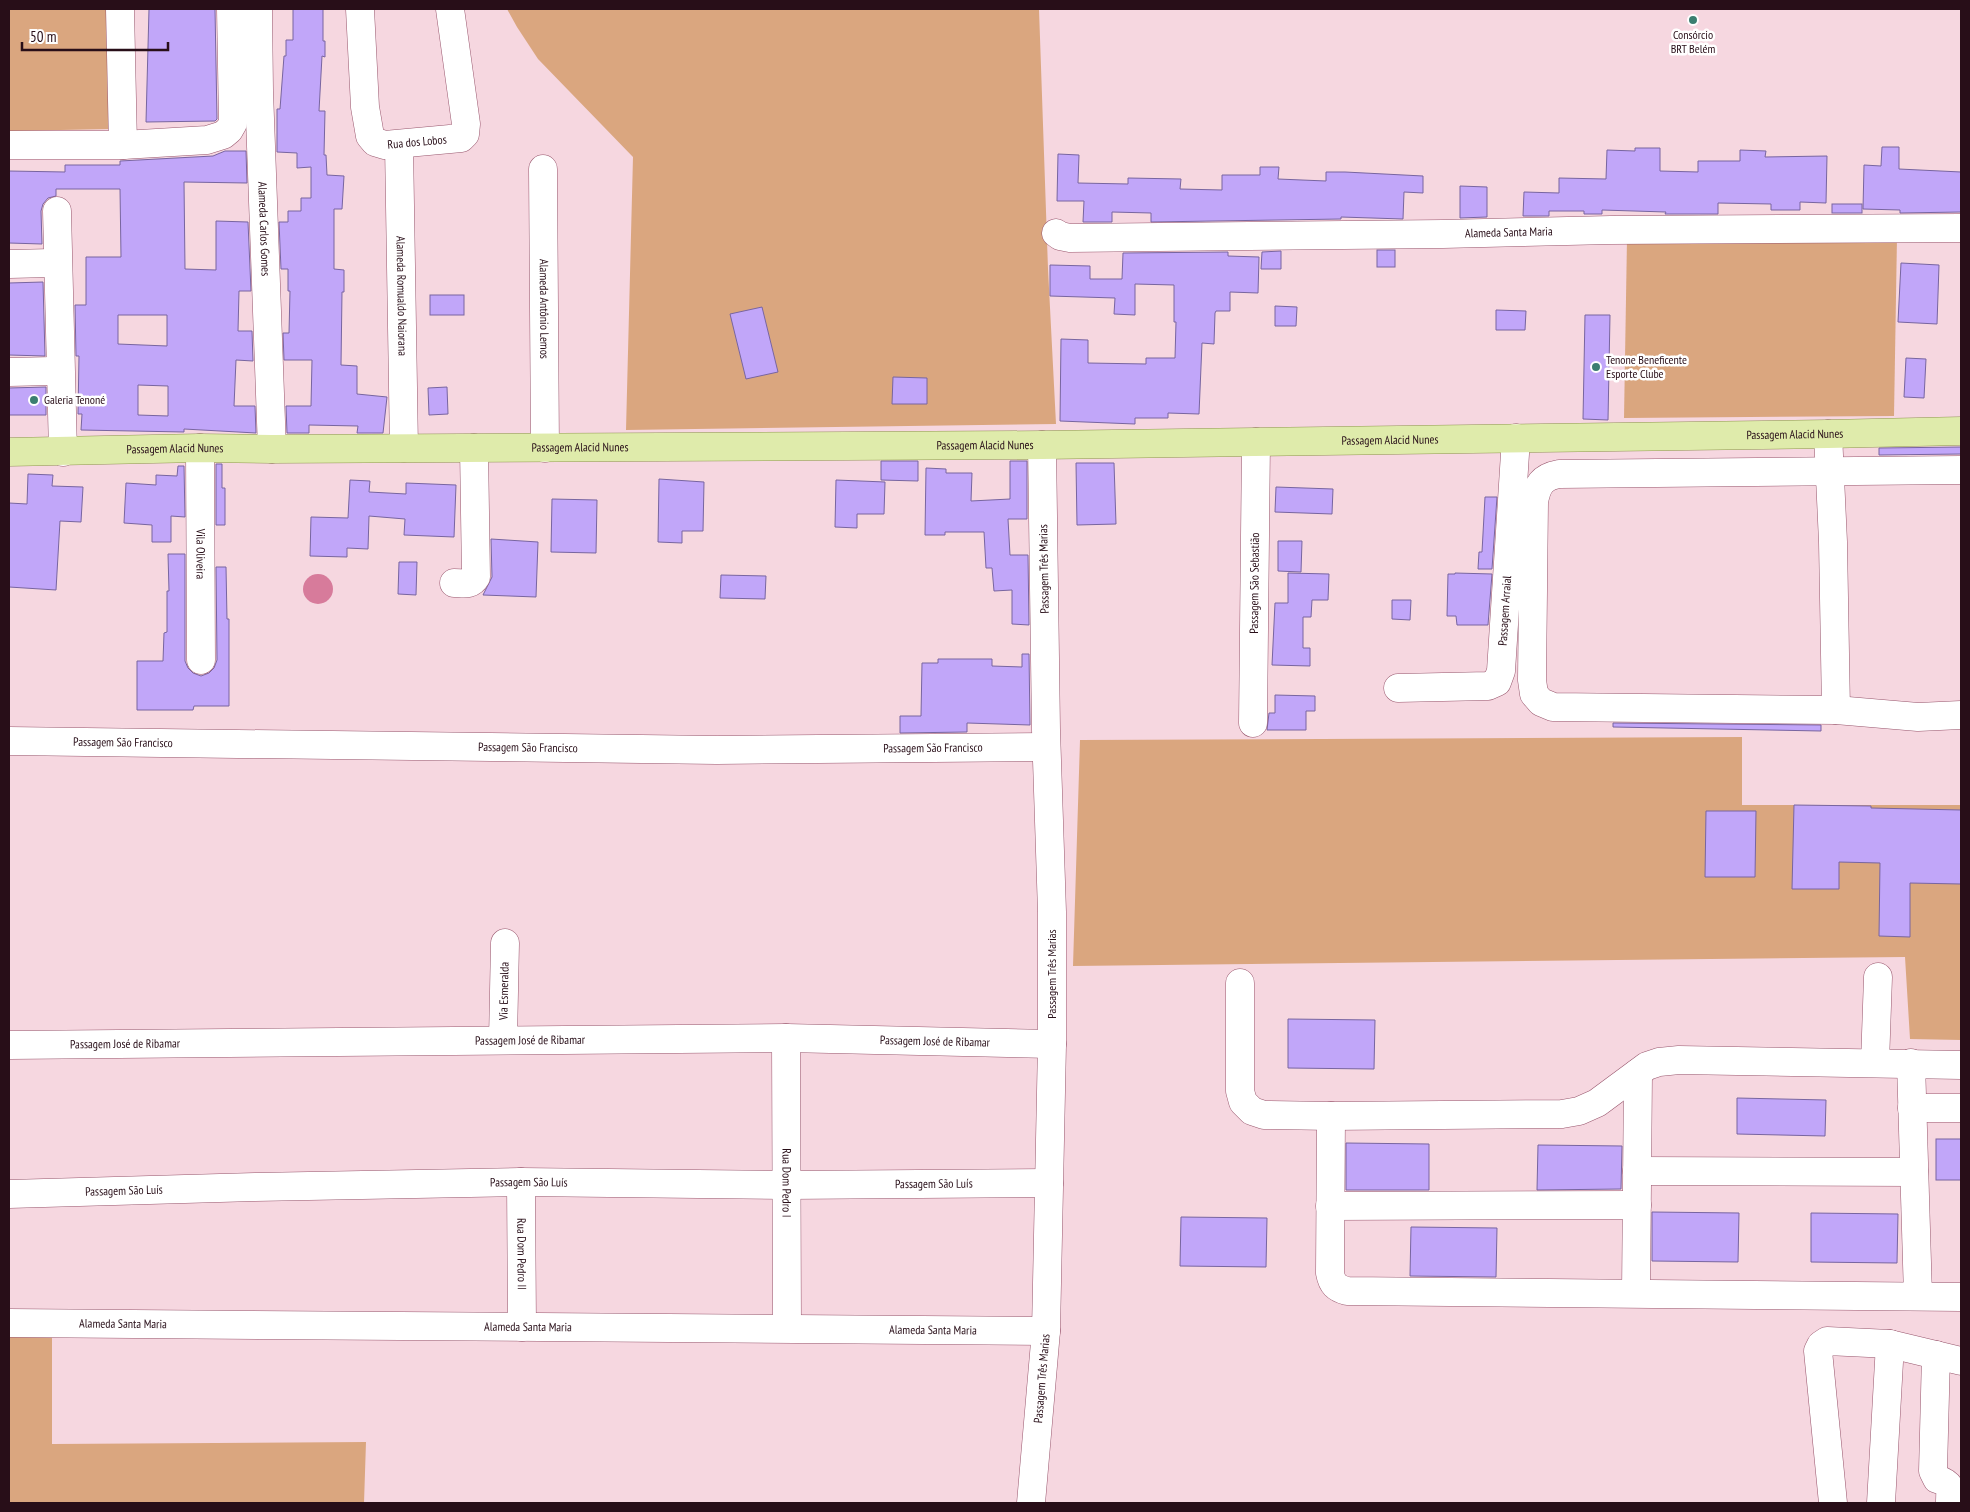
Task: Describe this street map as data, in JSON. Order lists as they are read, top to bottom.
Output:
{
  "streets": {
    "main road": ["Passagem Alacid Nunes"],
    "street": [
      "Rua dos Lobos",
      "Alameda Carlos Gomes",
      "Alameda Santa Maria",
      "Alameda Romualdo Naiorana",
      "Alameda Antônio Lemos",
      "Vila Oliveira",
      "Passagem Três Marias",
      "Passagem São Sebastião",
      "Passagem Arraial",
      "Passagem São Francisco",
      "Via Esmeralda",
      "Passagem José de Ribamar",
      "Passagem São Luís",
      "Rua Dom Pedro I",
      "Rua Dom Pedro II"
    ]
  },
  "crossings": [
    ["Rua dos Lobos", "Alameda Romualdo Naiorana"],
    ["Alameda Carlos Gomes", "Passagem Alacid Nunes"],
    ["Alameda Santa Maria", "Passagem Três Marias"],
    ["Alameda Santa Maria", "Rua Dom Pedro I"],
    ["Alameda Santa Maria", "Rua Dom Pedro II"],
    ["Alameda Romualdo Naiorana", "Passagem Alacid Nunes"],
    ["Alameda Antônio Lemos", "Passagem Alacid Nunes"],
    ["Passagem Alacid Nunes", "Vila Oliveira"],
    ["Passagem Alacid Nunes", "Passagem Três Marias"],
    ["Passagem Alacid Nunes", "Passagem São Sebastião"],
    ["Passagem Alacid Nunes", "Passagem Arraial"],
    ["Passagem Três Marias", "Passagem São Francisco"],
    ["Passagem Três Marias", "Passagem José de Ribamar"],
    ["Passagem Três Marias", "Passagem São Luís"],
    ["Via Esmeralda", "Passagem José de Ribamar"],
    ["Passagem José de Ribamar", "Rua Dom Pedro I"],
    ["Passagem São Luís", "Rua Dom Pedro I"],
    ["Passagem São Luís", "Rua Dom Pedro II"]
  ],
  "places": ["Consórcio BRT Belém", "Tenone Beneficente Esporte Clube", "Galeria Tenoné"],
  "scale_bar": "50 m"
}
